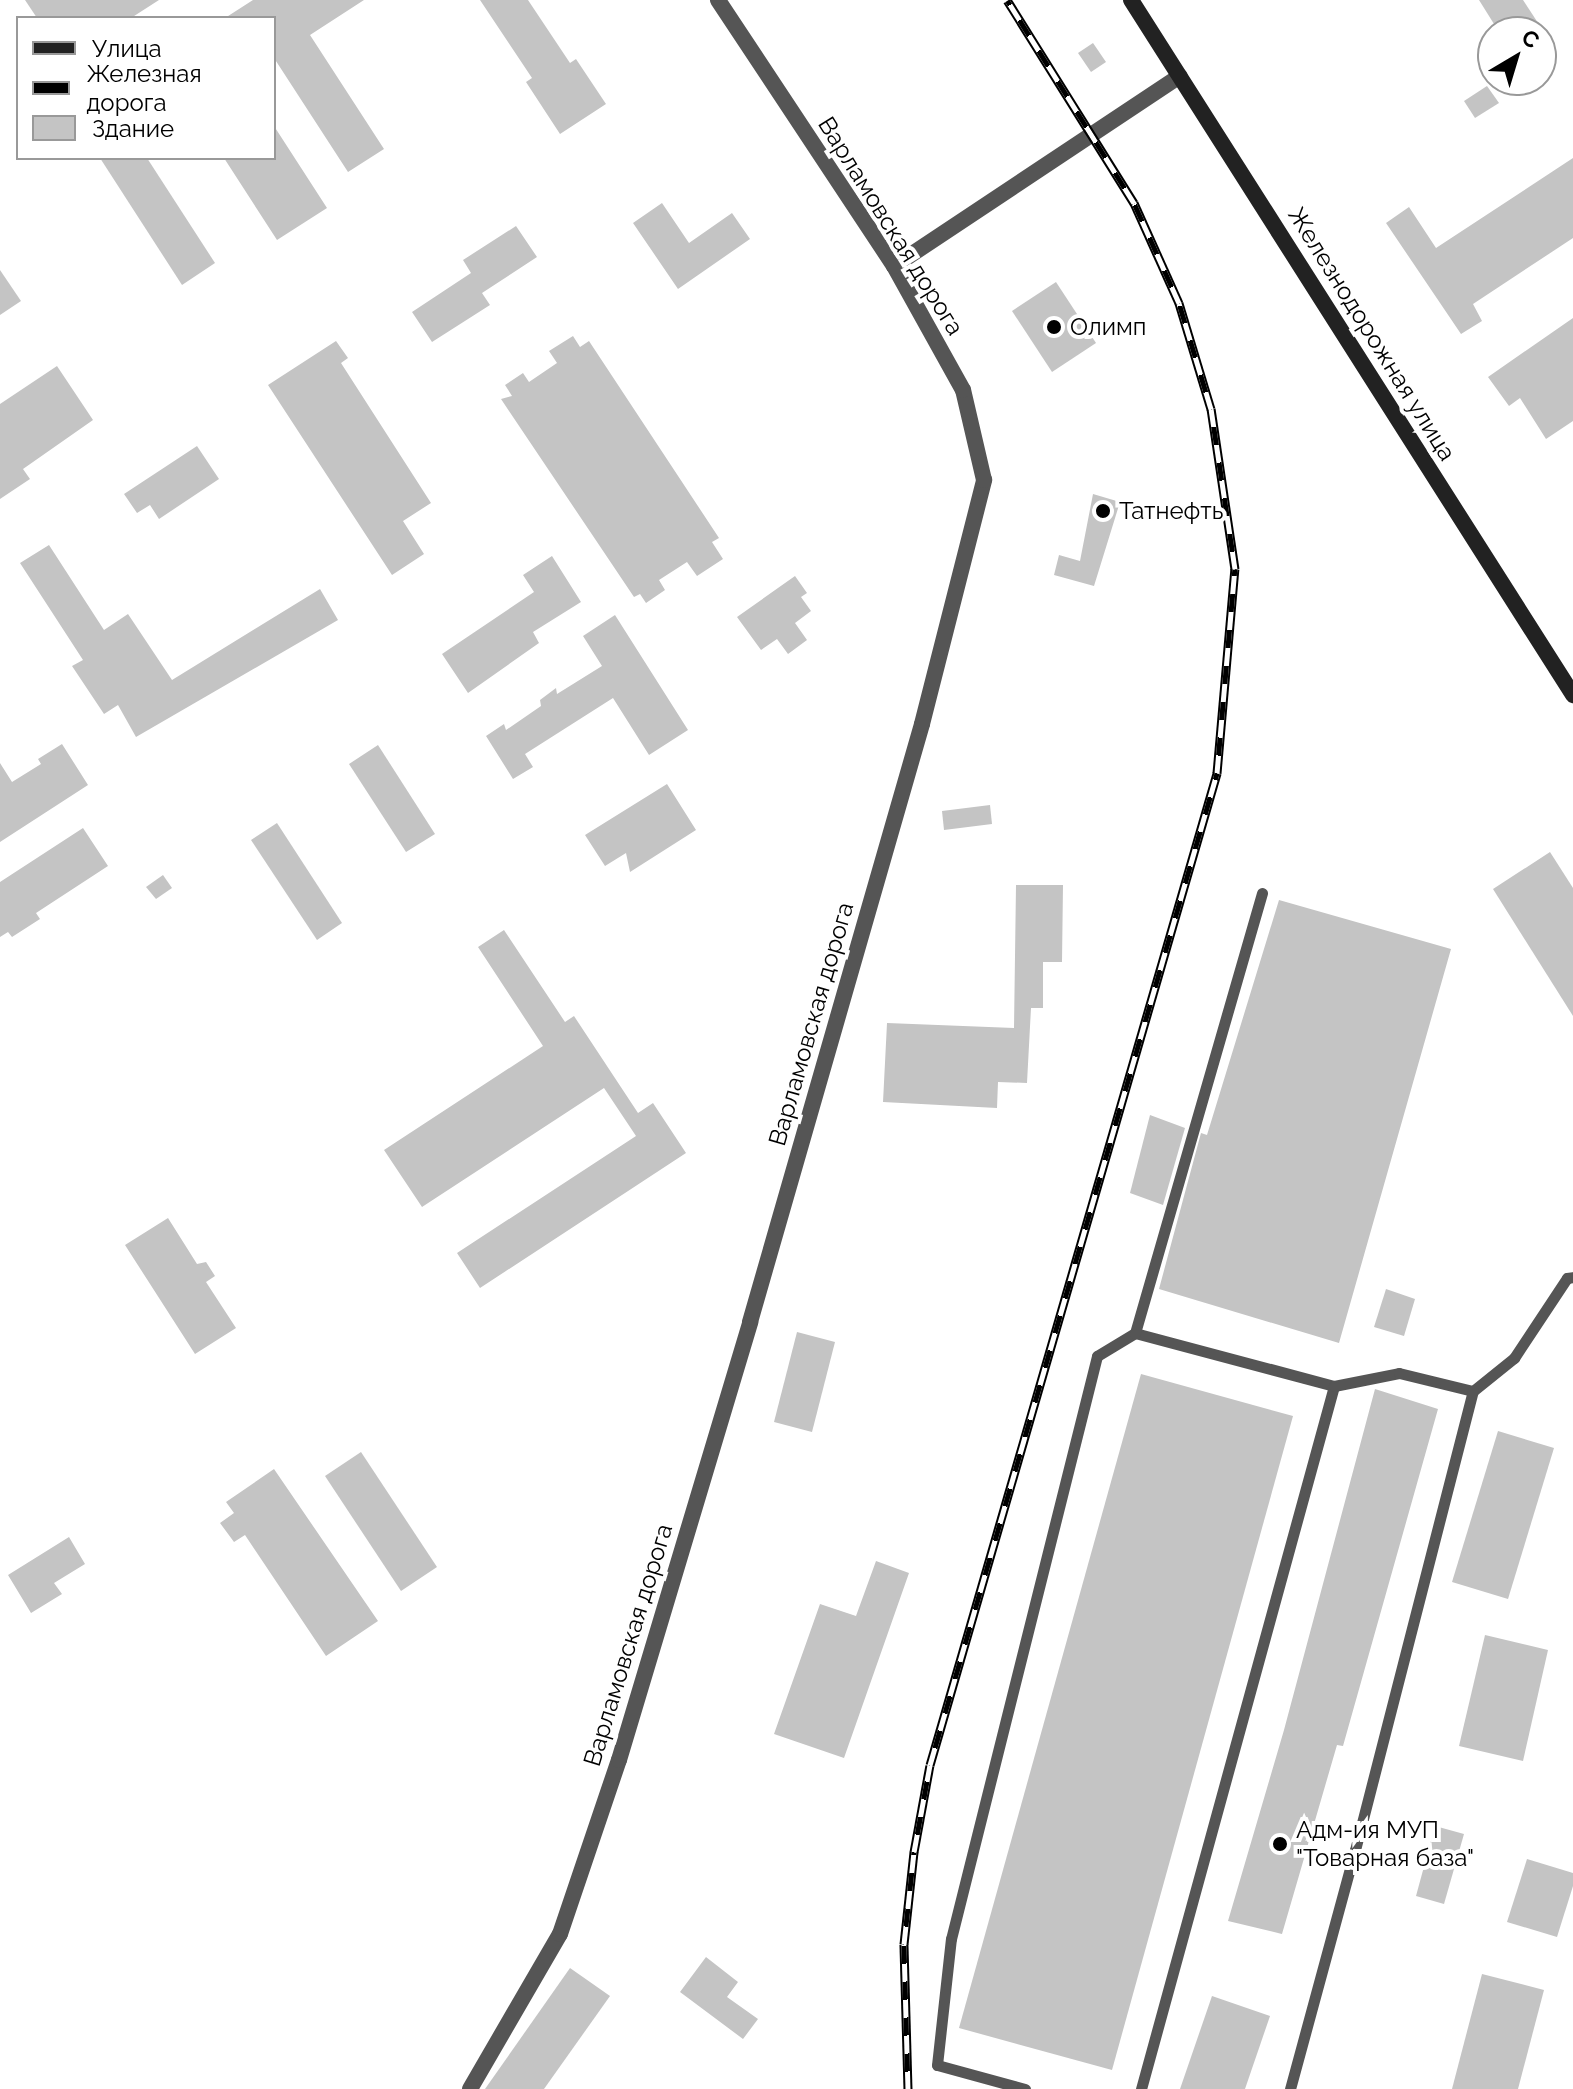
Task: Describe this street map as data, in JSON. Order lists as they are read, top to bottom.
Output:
{
  "streets": {
    "main road": ["Железнодорожная улица"],
    "street": ["Варламовская дорога"]
  },
  "places": ["Олимп", "Татнефть", "Адм-ия МУП \"Товарная база\""],
  "legend": ["Улица", "Железная дорога", "Здание"],
  "north": "top right"
}
